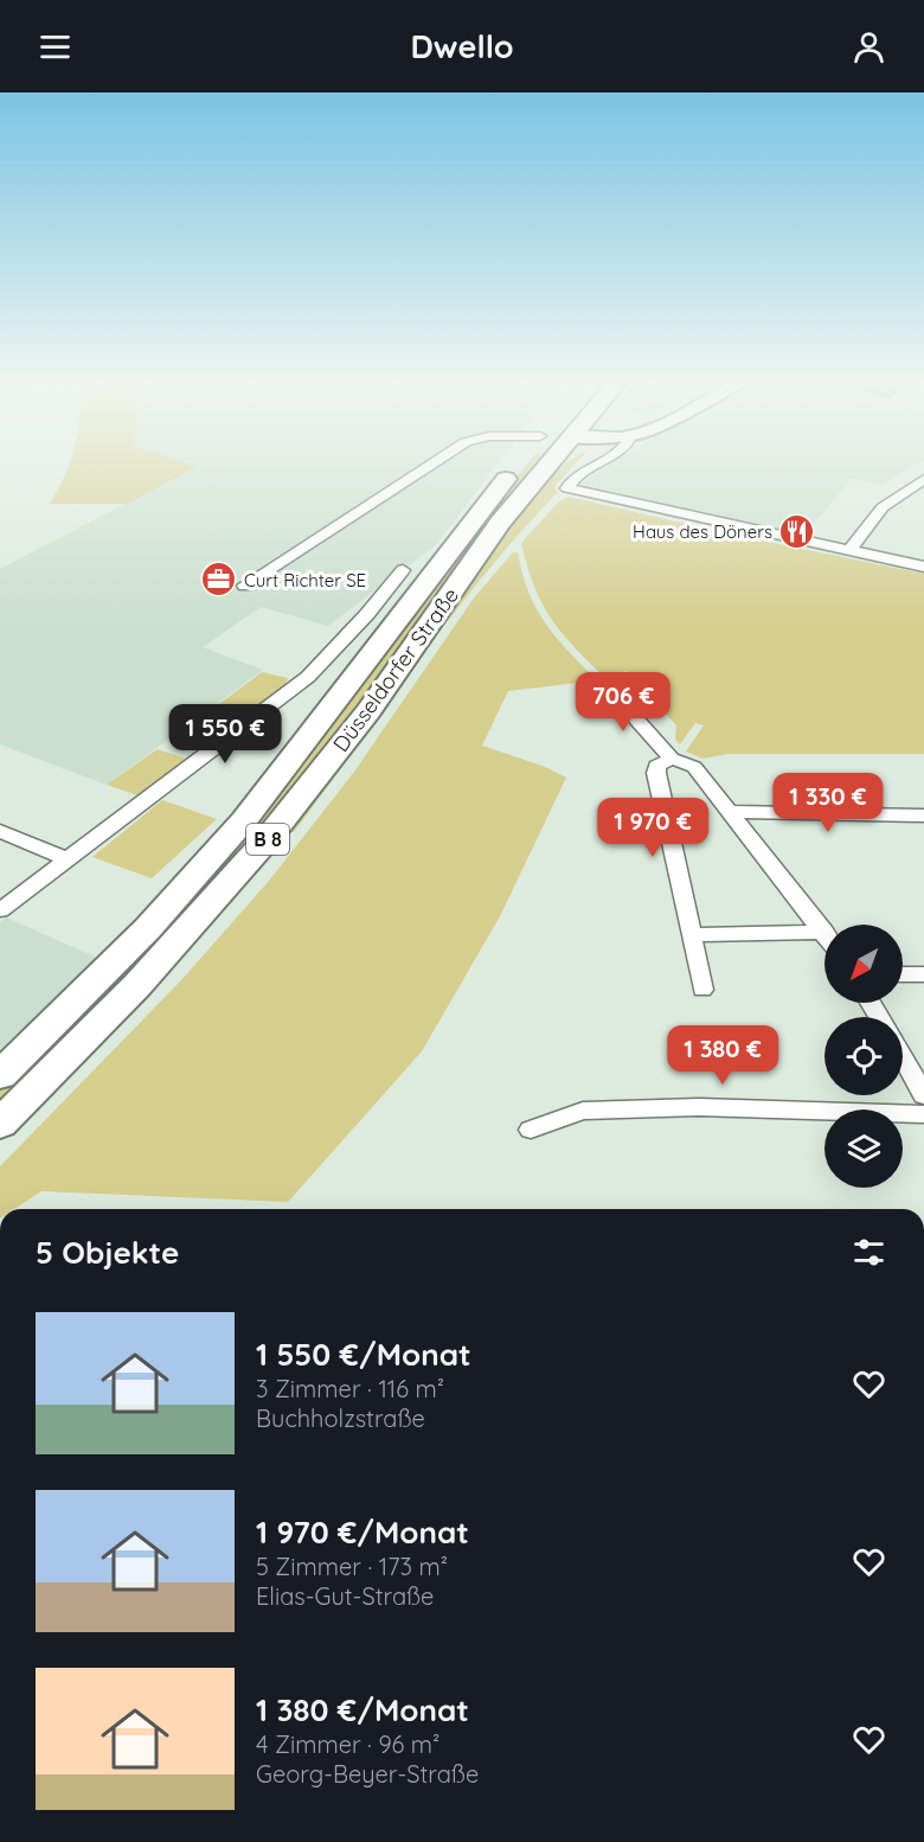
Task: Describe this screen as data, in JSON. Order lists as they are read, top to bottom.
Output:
{
  "streets": {
    "main road": ["Düsseldorfer Straße", "B 8"]
  },
  "places": {
    "restaurant": ["Haus des Döners"],
    "office": ["Curt Richter SE"]
  },
  "north": "bottom left",
  "page": {
    "header": "Dwello",
    "price": [
      "706 €",
      "1 550 €",
      "1 330 €",
      "1 970 €",
      "1 380 €"
    ],
    "heading": "5 Objekte",
    "list": [
      {
        "name": "1 550 €/Monat",
        "note": "3 Zimmer · 116 m² · Buchholzstraße"
      },
      {
        "name": "1 970 €/Monat",
        "note": "5 Zimmer · 173 m² · Elias-Gut-Straße"
      },
      {
        "name": "1 380 €/Monat",
        "note": "4 Zimmer · 96 m² · Georg-Beyer-Straße"
      }
    ]
  }
}
